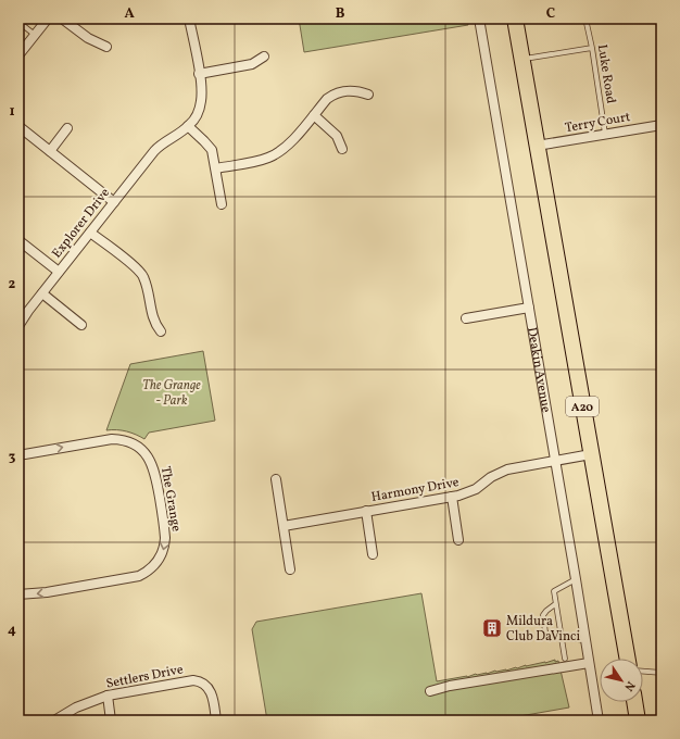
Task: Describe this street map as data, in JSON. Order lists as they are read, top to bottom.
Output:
{
  "streets": {
    "highway": ["A20"],
    "street": [
      "Terry Court",
      "Explorer Drive",
      "Deakin Avenue",
      "Harmony Drive",
      "The Grange",
      "Settlers Drive"
    ],
    "lane": ["Luke Road"]
  },
  "crossings": [
    ["Luke Road", "Terry Court"],
    ["Terry Court", "A20"],
    ["Deakin Avenue", "Harmony Drive"],
    ["A20", "Harmony Drive"]
  ],
  "parks": ["The Grange - Park"],
  "places": {
    "building": ["Mildura Club DaVinci"]
  },
  "north": "bottom right",
  "grid": {
    "columns": ["A", "B", "C"],
    "rows": [
      "1",
      "2",
      "3",
      "4"
    ]
  }
}
